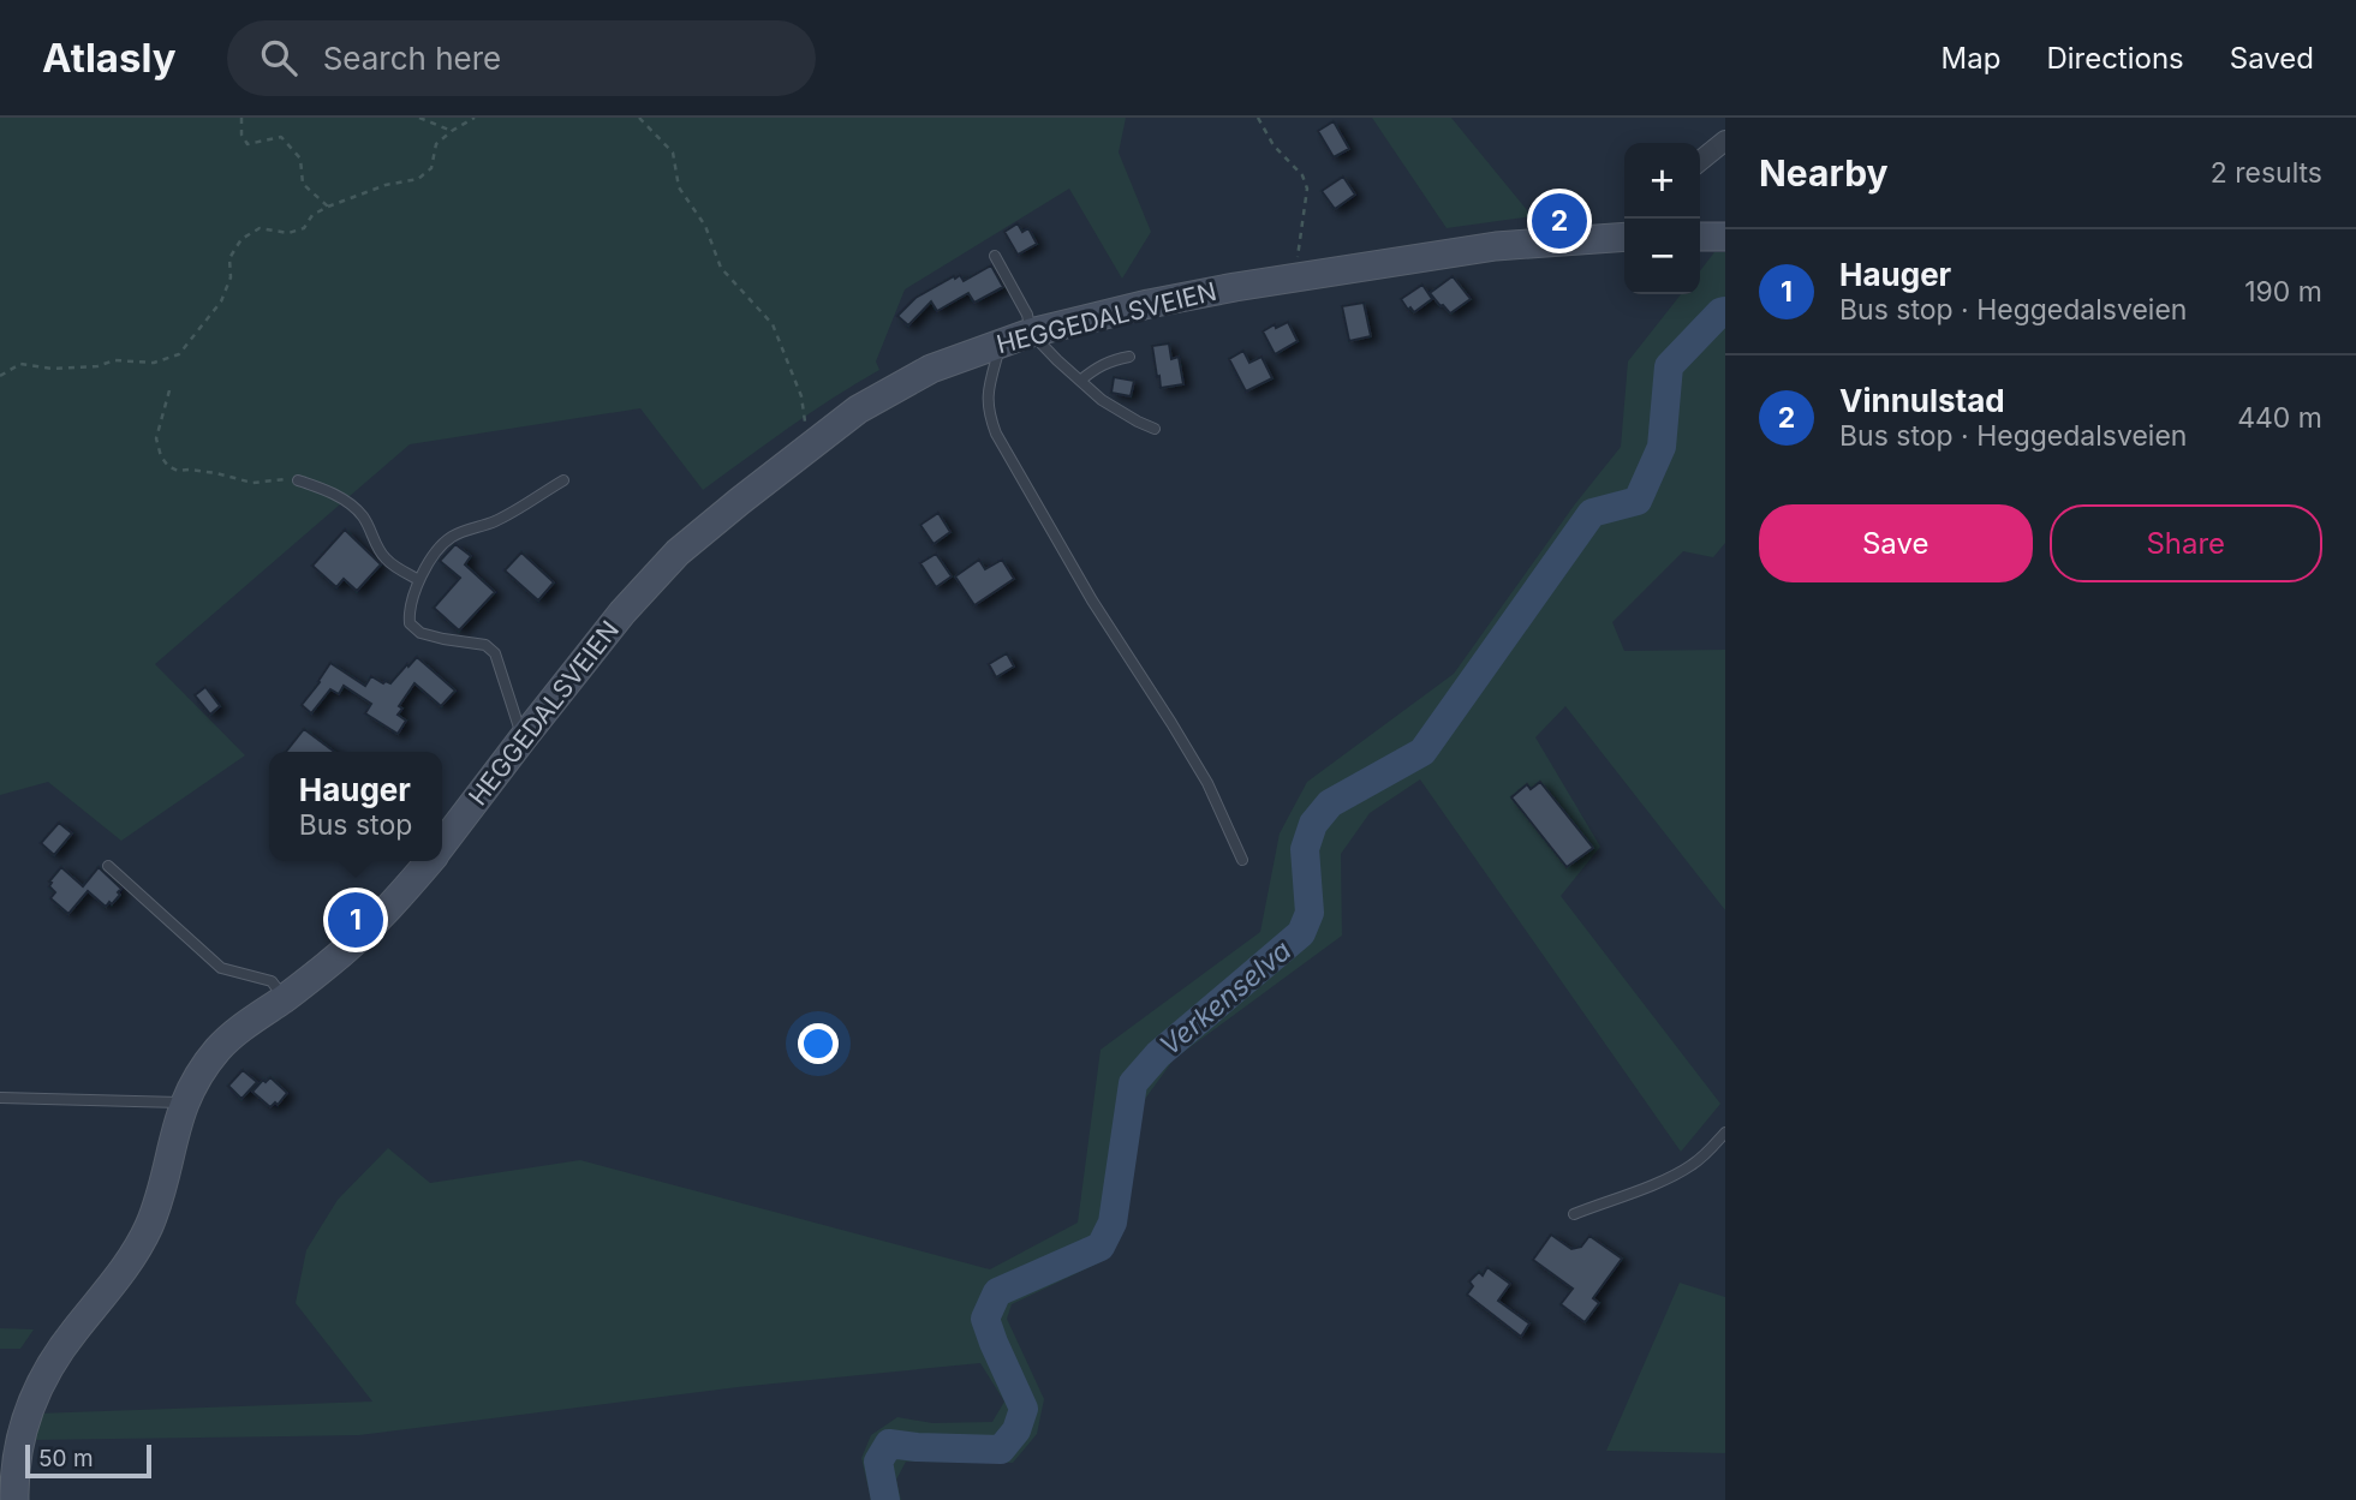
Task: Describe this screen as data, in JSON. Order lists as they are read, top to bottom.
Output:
{
  "streets": {
    "main road": ["HEGGEDALSVEIEN"]
  },
  "water": ["Verkenselva"],
  "scale_bar": "50 m",
  "page": {
    "header": "Atlasly",
    "search": "Search here",
    "nav": ["Map", "Directions", "Saved"],
    "heading": ["Nearby", "2 results"],
    "map_buttons": ["+", "−"],
    "pins": ["2", "1"],
    "list": [
      {
        "mark": "1",
        "name": "Hauger",
        "note": "Bus stop · Heggedalsveien",
        "value": "190 m"
      },
      {
        "mark": "2",
        "name": "Vinnulstad",
        "note": "Bus stop · Heggedalsveien",
        "value": "440 m"
      }
    ],
    "buttons": ["Save", "Share"],
    "popup": ["Hauger", "Bus stop"],
    "scale": "50 m"
  }
}
